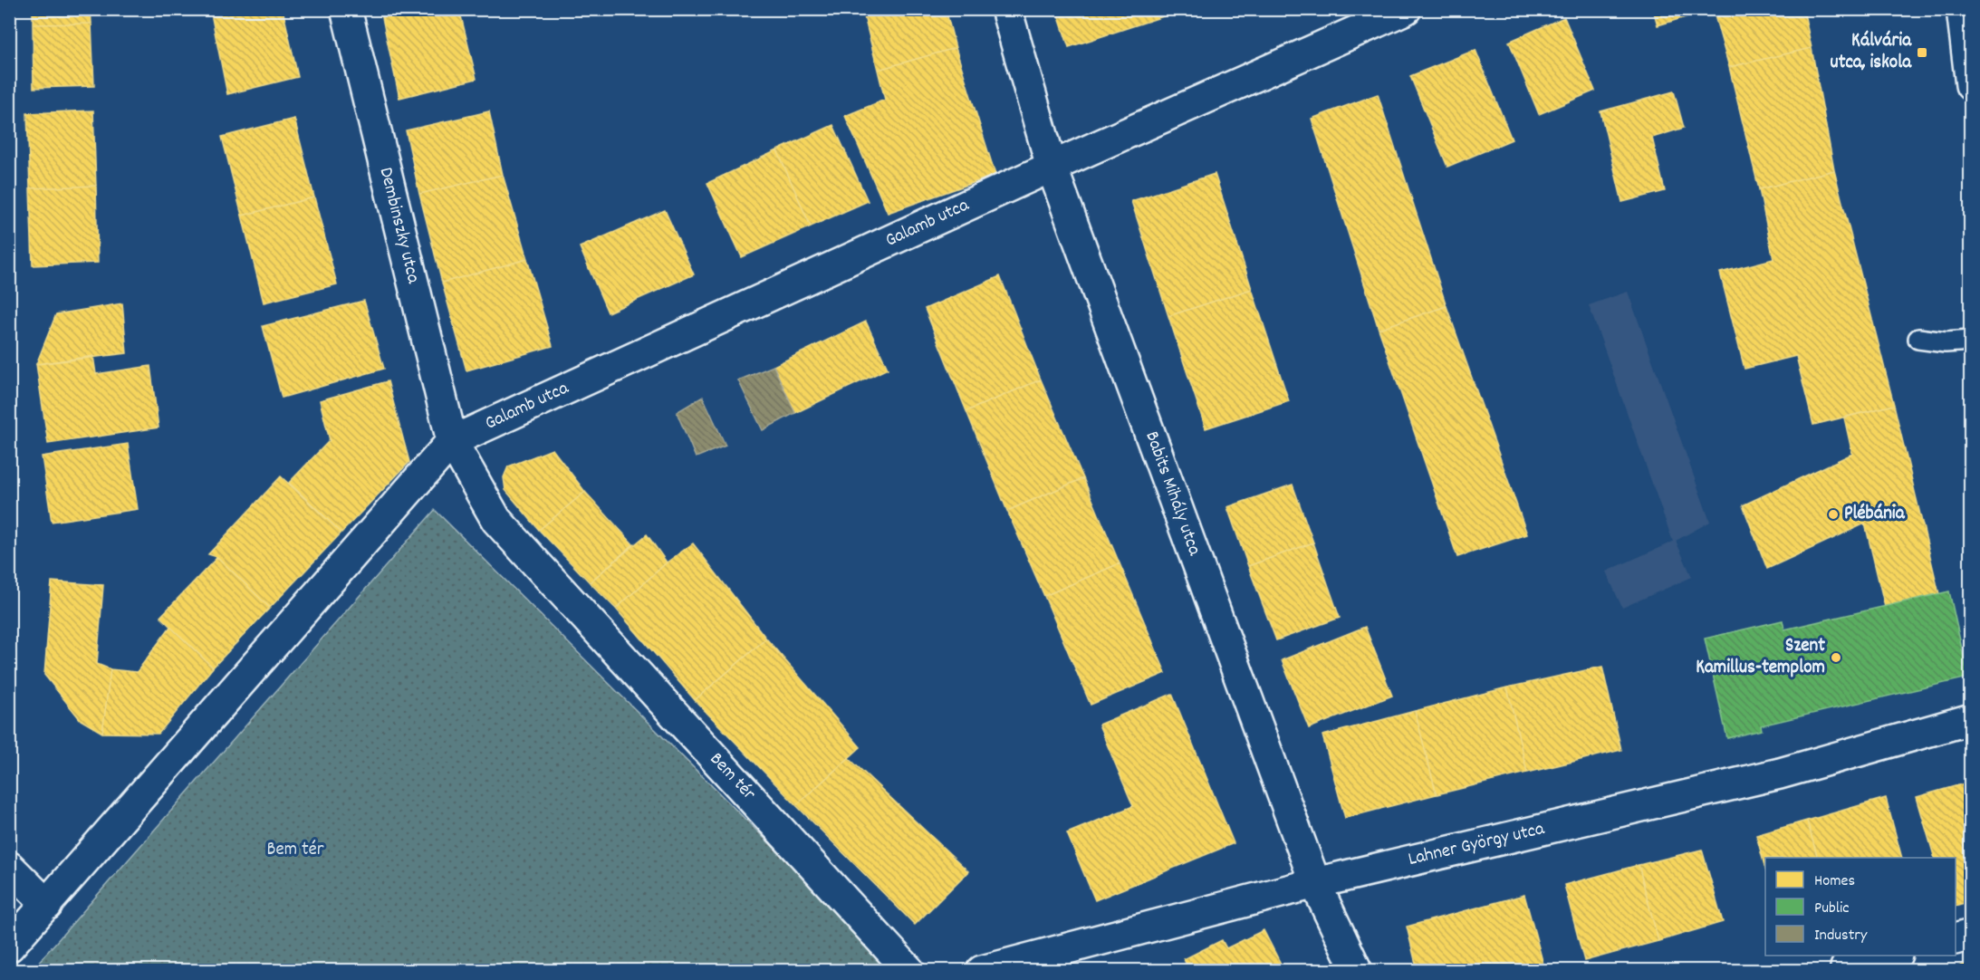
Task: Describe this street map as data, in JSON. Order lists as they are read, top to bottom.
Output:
{
  "streets": {
    "street": [
      "Galamb utca",
      "Dembinszky utca",
      "Babits Mihály utca",
      "Bem tér",
      "Lahner György utca"
    ]
  },
  "crossings": [
    ["Galamb utca", "Dembinszky utca"],
    ["Galamb utca", "Babits Mihály utca"],
    ["Galamb utca", "Bem tér"],
    ["Dembinszky utca", "Bem tér"],
    ["Babits Mihály utca", "Lahner György utca"]
  ],
  "parks": ["Bem tér"],
  "places": {
    "transit": ["Kálvária utca, iskola"],
    "other": ["Plébánia", "Szent Kamillus-templom"]
  },
  "legend": ["Homes", "Public", "Industry"]
}
